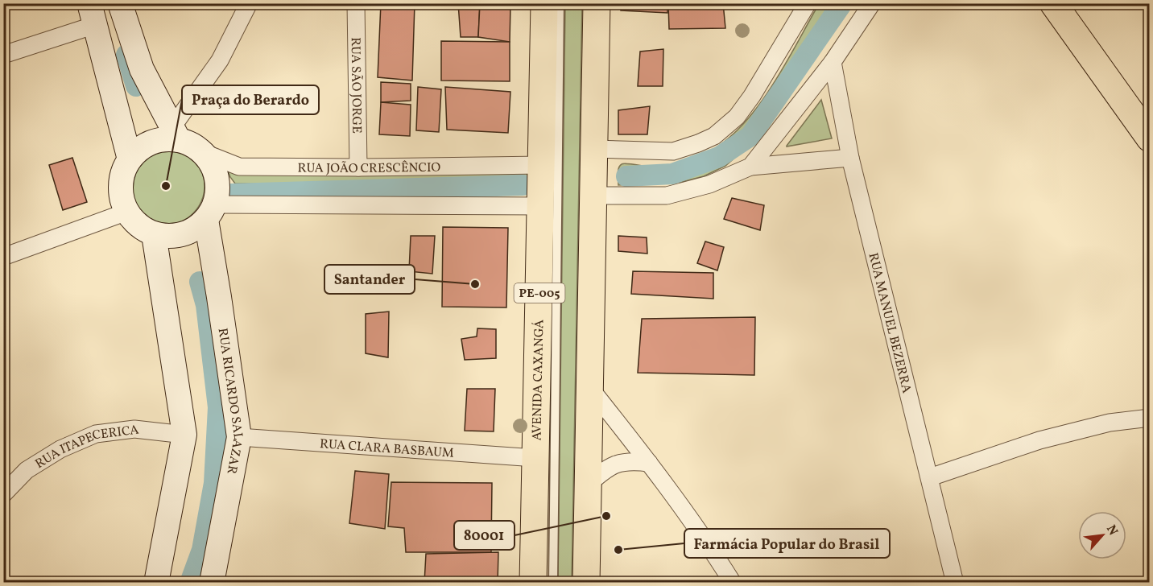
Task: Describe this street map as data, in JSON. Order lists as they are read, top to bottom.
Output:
{
  "streets": {
    "main road": ["PE-005", "AVENIDA CAXANGÁ"],
    "street": [
      "RUA SÃO JORGE",
      "RUA JOÃO CRESCÊNCIO",
      "RUA MANUEL BEZERRA",
      "RUA RICARDO SALAZAR",
      "RUA CLARA BASBAUM",
      "RUA ITAPECERICA"
    ]
  },
  "crossings": [
    ["RUA SÃO JORGE", "RUA JOÃO CRESCÊNCIO"],
    ["RUA JOÃO CRESCÊNCIO", "AVENIDA CAXANGÁ"],
    ["RUA JOÃO CRESCÊNCIO", "RUA RICARDO SALAZAR"],
    ["AVENIDA CAXANGÁ", "RUA CLARA BASBAUM"],
    ["RUA RICARDO SALAZAR", "RUA CLARA BASBAUM"]
  ],
  "places": [
    "Praça do Berardo",
    "Santander",
    "80001",
    "Farmácia Popular do Brasil"
  ],
  "north": "top right"
}
